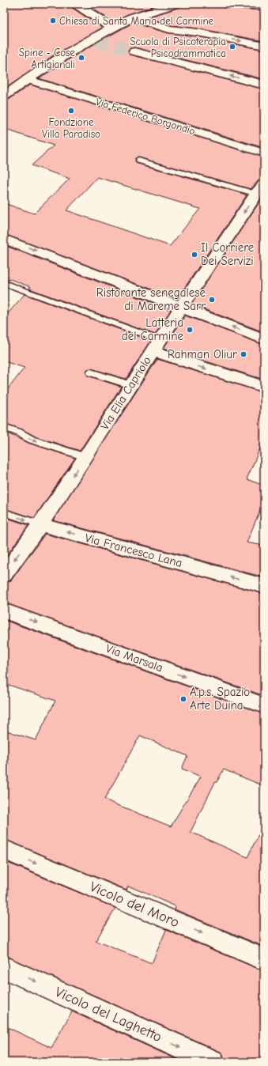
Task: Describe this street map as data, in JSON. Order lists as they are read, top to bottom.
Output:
{
  "streets": {
    "street": [
      "Via Federico Borgondio",
      "Via Elia Capriolo",
      "Via Francesco Lana",
      "Via Marsala",
      "Vicolo del Moro",
      "Vicolo del Laghetto"
    ]
  },
  "crossings": [
    ["Via Elia Capriolo", "Via Francesco Lana"]
  ],
  "one_way": [
    "Via Elia Capriolo",
    "Via Marsala",
    "Vicolo del Moro",
    "Vicolo del Laghetto"
  ],
  "places": [
    "Chiesa di Santa Maria del Carmine",
    "Scuola di Psicoterapia Psicodrammatica",
    "Spine - Cose Artigianali",
    "Fondzione Villa Paradiso",
    "Il Corriere Dei Servizi",
    "Ristorante senegalese di Mareme Sarr",
    "Latteria del Carmine",
    "Rahman Oliur",
    "A.p.s. Spazio Arte Duina"
  ]
}
